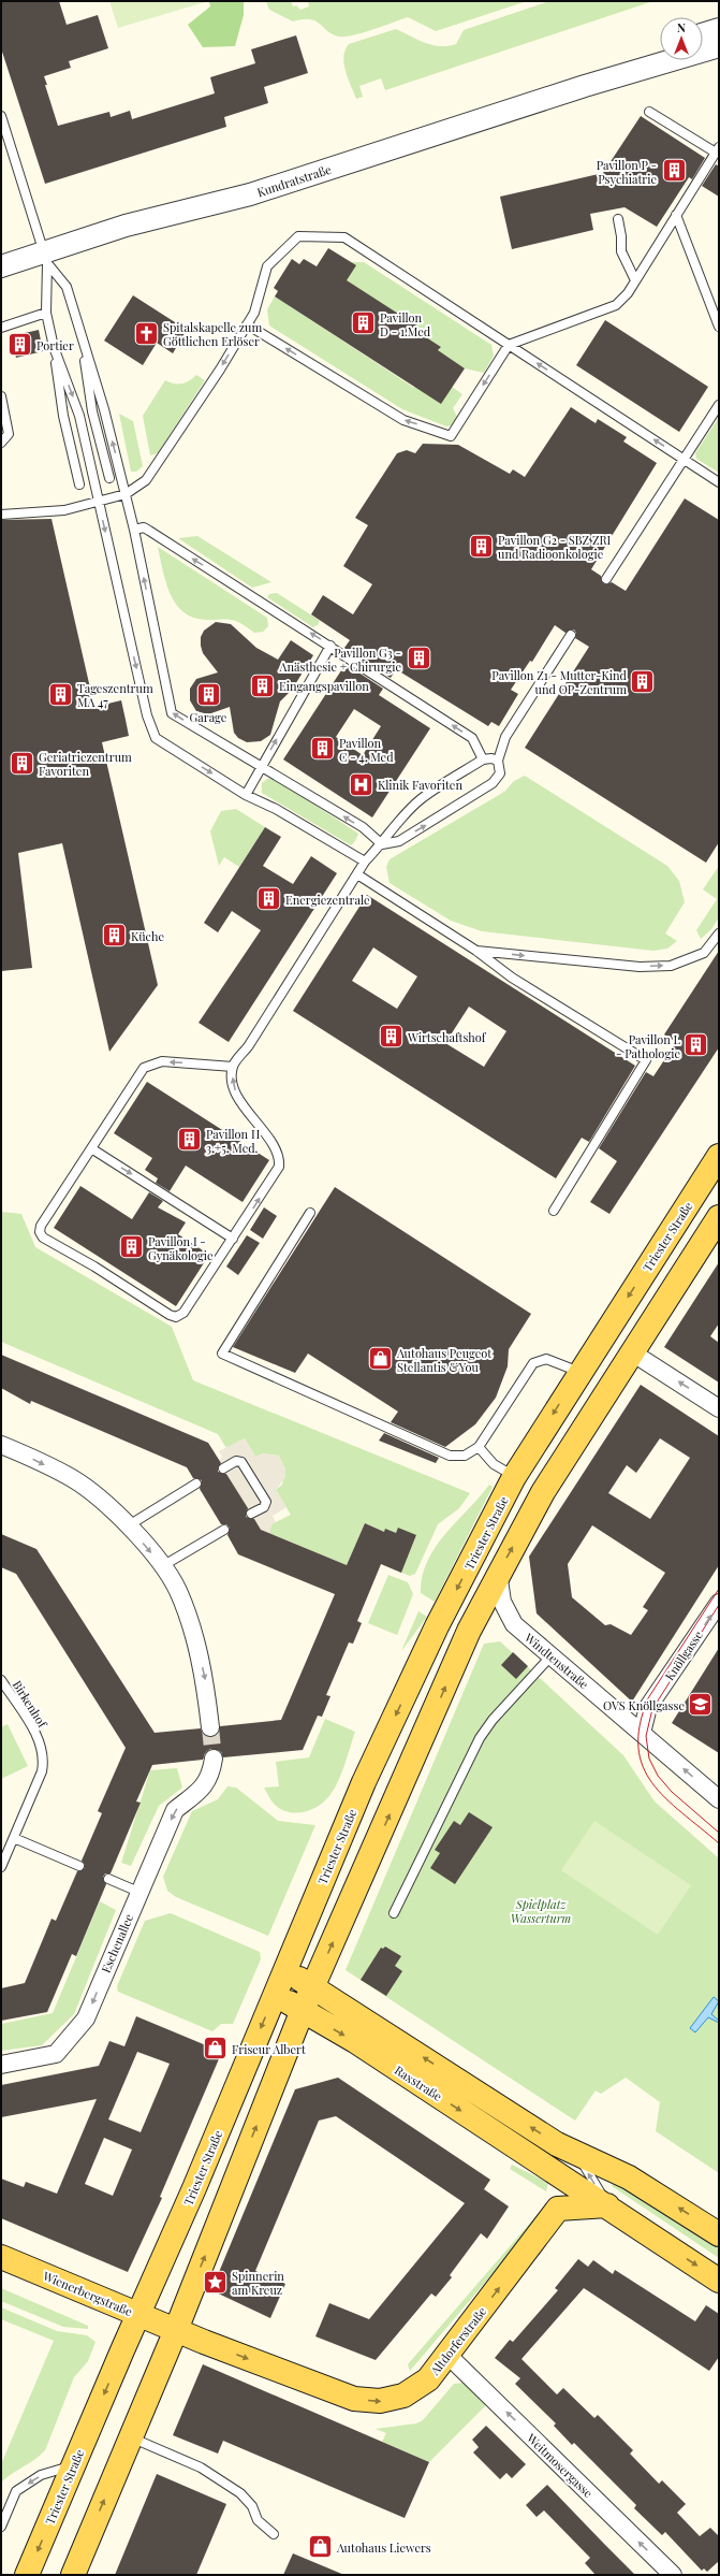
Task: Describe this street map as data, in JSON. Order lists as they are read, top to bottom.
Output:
{
  "streets": {
    "main road": [
      "Triester Straße",
      "Raxstraße",
      "Wienerbergstraße",
      "Altdorferstraße"
    ],
    "street": [
      "Kundratstraße",
      "Knöllgasse",
      "Windtenstraße",
      "Eschenallee",
      "Weitmosergasse"
    ],
    "lane": ["Birkenhof"]
  },
  "crossings": [
    ["Triester Straße", "Raxstraße"],
    ["Triester Straße", "Wienerbergstraße"],
    ["Knöllgasse", "Windtenstraße"],
    ["Wienerbergstraße", "Altdorferstraße"],
    ["Altdorferstraße", "Weitmosergasse"]
  ],
  "one_way": [
    "Knöllgasse",
    "Eschenallee",
    "Altdorferstraße",
    "Weitmosergasse"
  ],
  "parks": ["Spielplatz Wasserturm"],
  "places": {
    "building": [
      "Pavillon P - Psychiatrie",
      "Pavillon D - 1.Med",
      "Portier",
      "Pavillon G2 - SBZ ZRI und Radioonkologie",
      "Pavillon G3 - Anästhesie + Chirurgie",
      "Pavillon Z1 - Mutter-Kind und OP-Zentrum",
      "Eingangspavillon",
      "Tageszentrum MA 47",
      "Garage",
      "Pavillon C - 4. Med",
      "Geriatriezentrum Favoriten",
      "Energiezentrale",
      "Küche",
      "Wirtschaftshof",
      "Pavillon L - Pathologie",
      "Pavillon H 3.+5. Med.",
      "Pavillon I - Gynäkologie"
    ],
    "church": ["Spitalskapelle zum Göttlichen Erlöser"],
    "hospital": ["Klinik Favoriten"],
    "shop": ["Autohaus Peugeot Stellantis &You", "Friseur Albert", "Autohaus Liewers"],
    "school or university": ["OVS Knöllgasse"],
    "place": ["Spinnerin am Kreuz"]
  },
  "north": "top"
}
